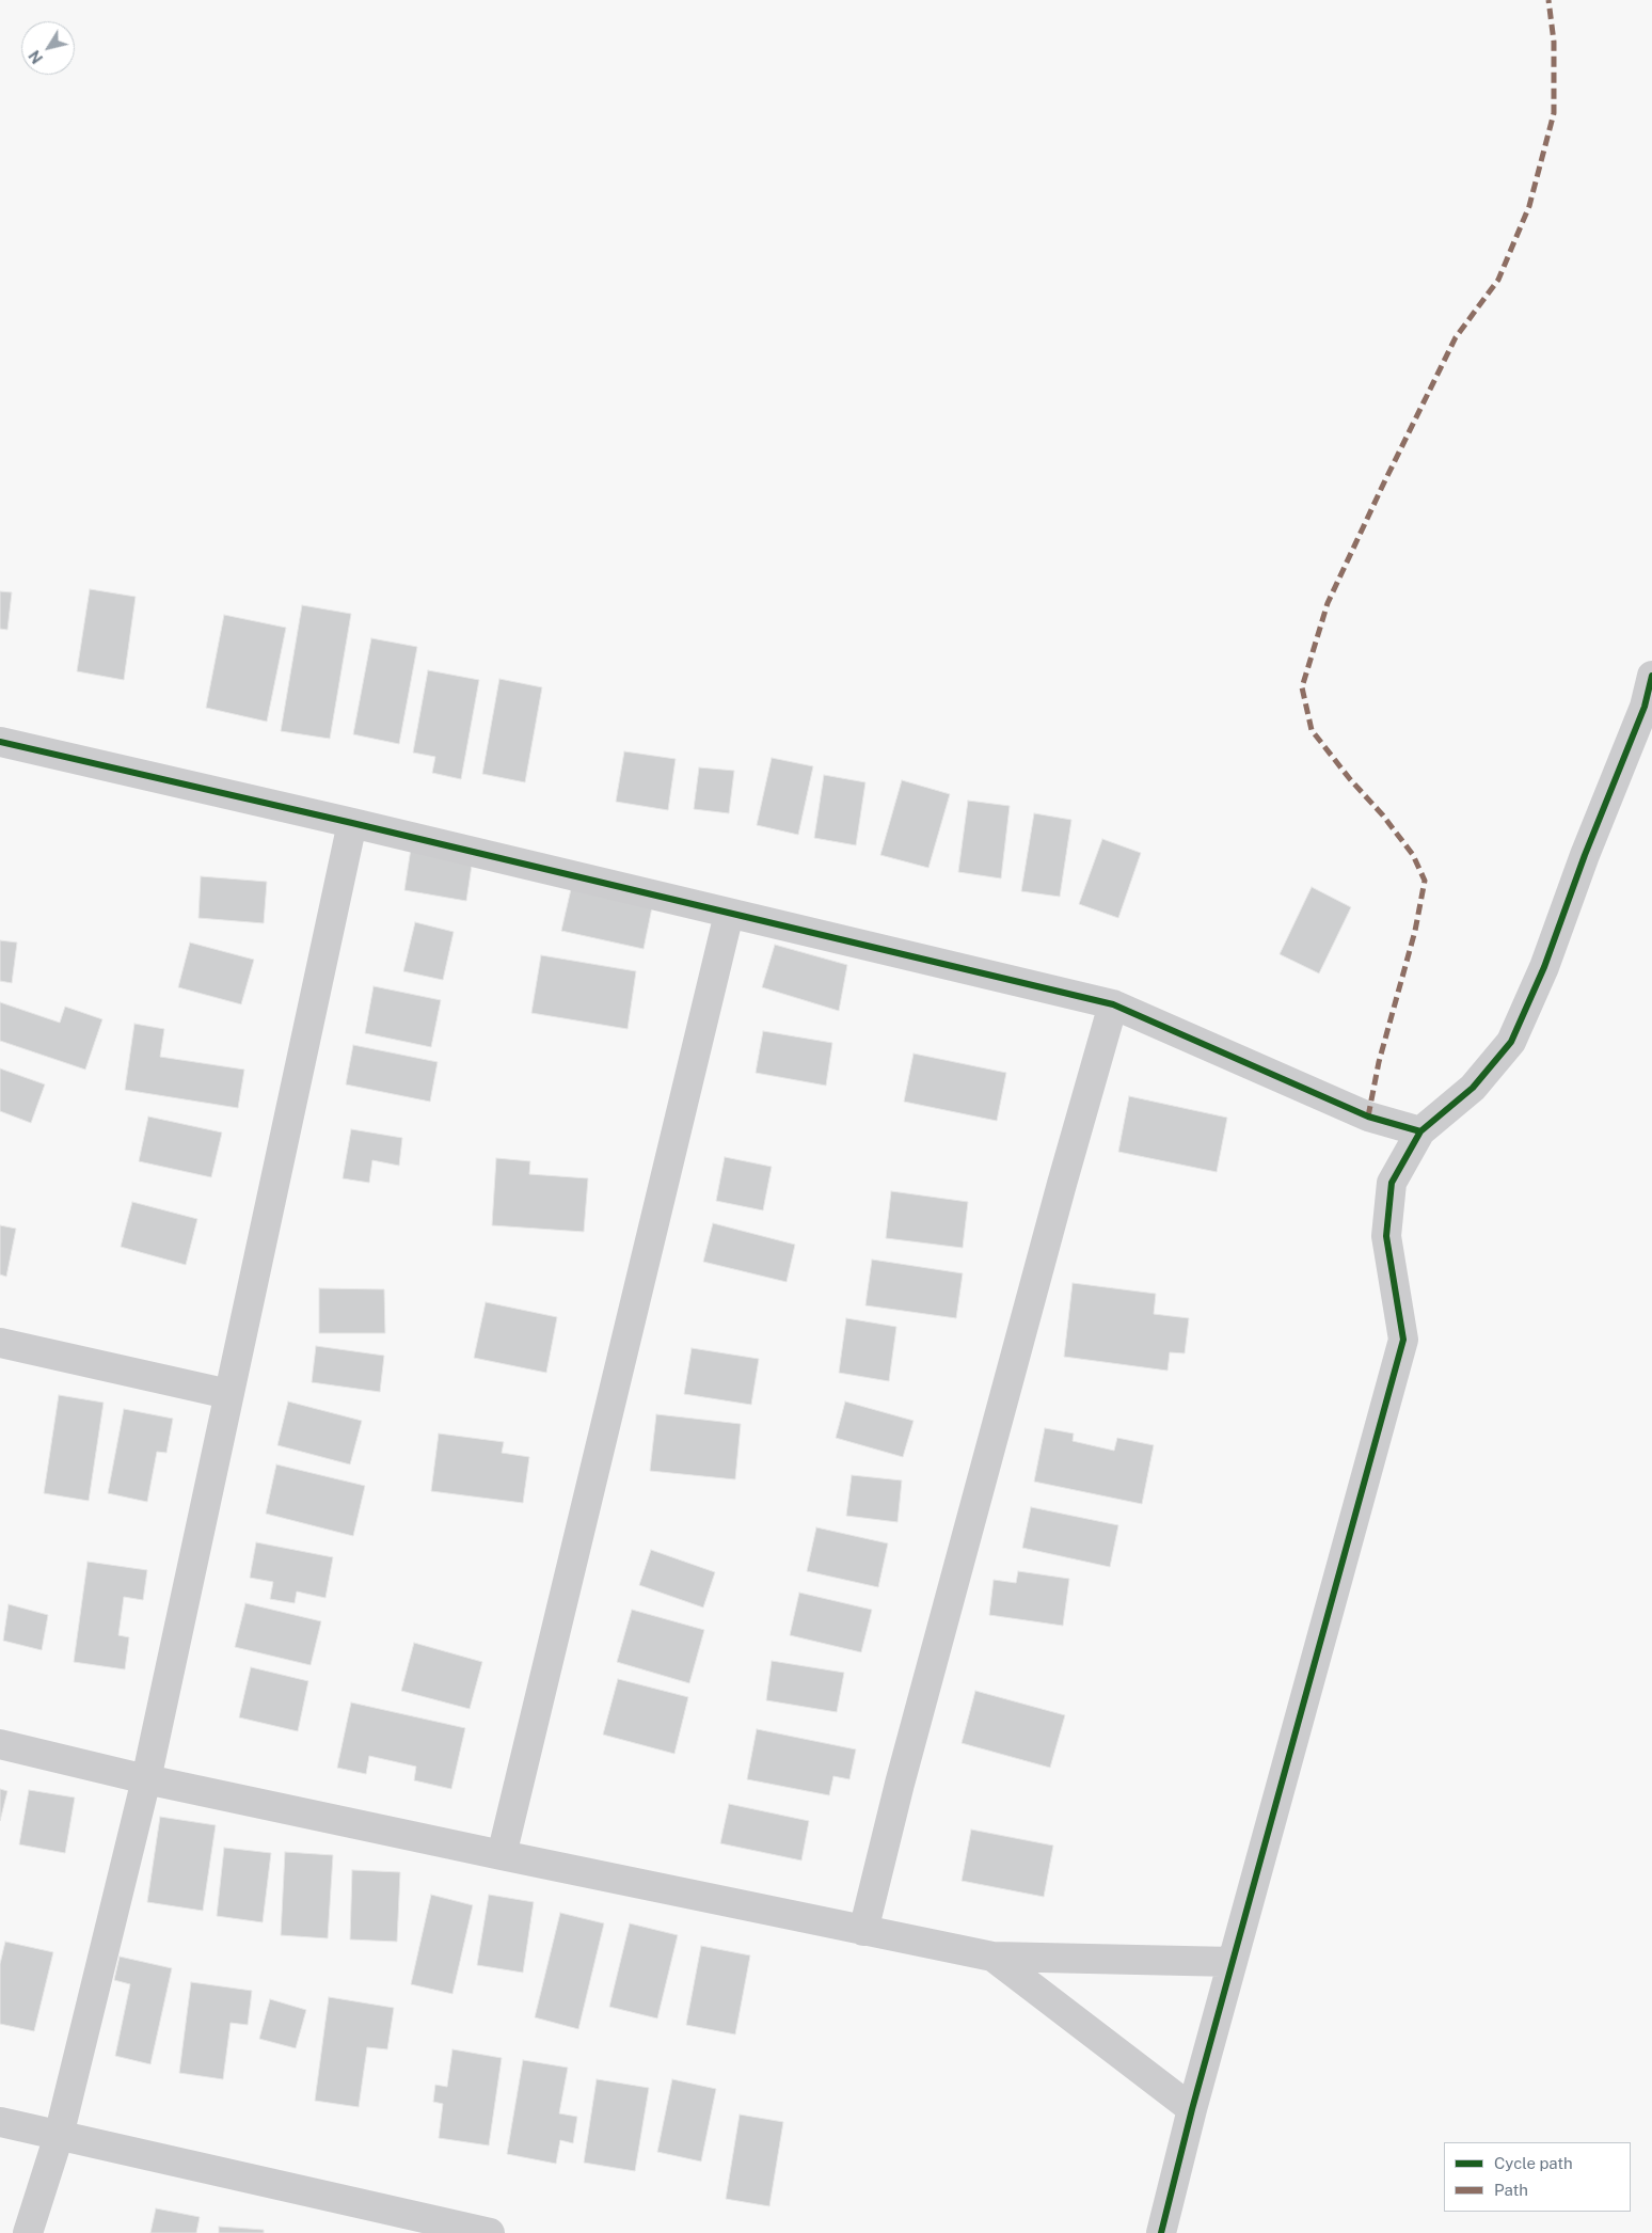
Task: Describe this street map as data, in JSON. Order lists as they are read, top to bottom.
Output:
{
  "legend": ["Cycle path", "Path"],
  "north": "bottom left"
}
